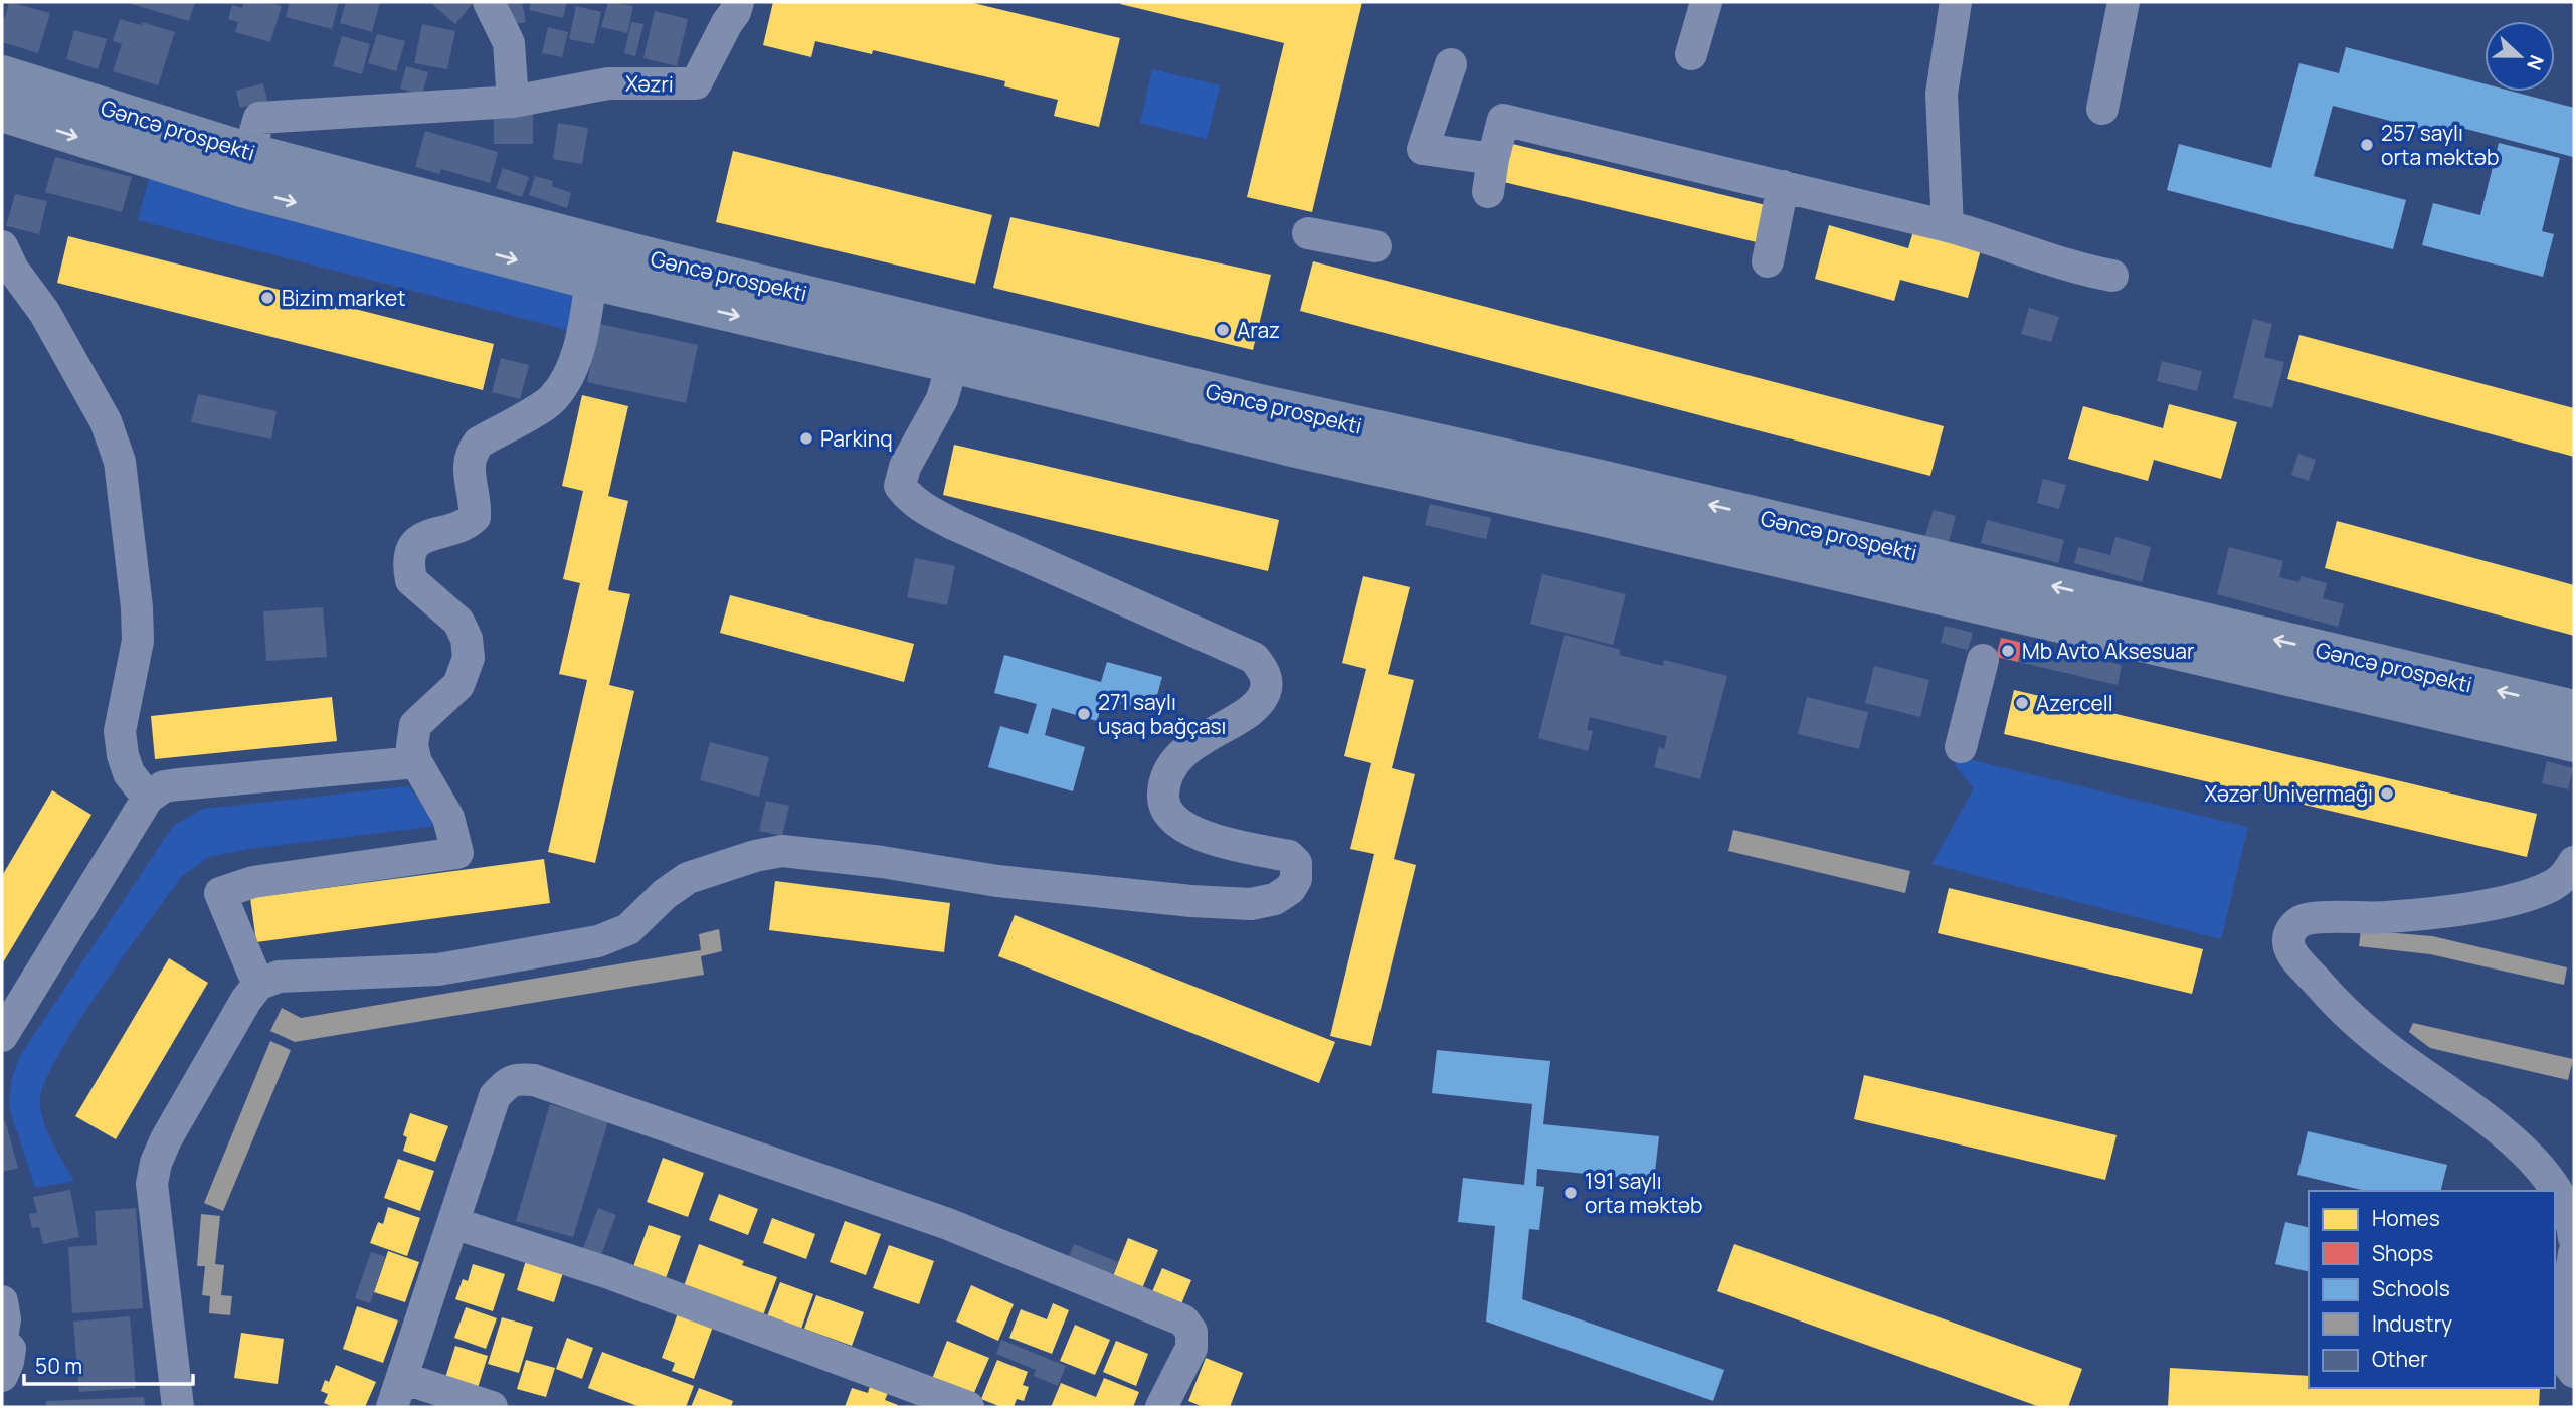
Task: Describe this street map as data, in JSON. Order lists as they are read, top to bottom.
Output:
{
  "streets": {
    "main road": ["Gəncə prospekti"],
    "street": ["Xəzri"]
  },
  "places": [
    "257 saylı orta məktəb",
    "Bizim market",
    "Araz",
    "Parkinq",
    "Mb Avto Aksesuar",
    "Azercell",
    "271 saylı uşaq bağçası",
    "Xəzər Univermağı",
    "191 saylı orta məktəb"
  ],
  "legend": [
    "Homes",
    "Shops",
    "Schools",
    "Industry",
    "Other"
  ],
  "scale_bar": "50 m",
  "north": "right"
}
